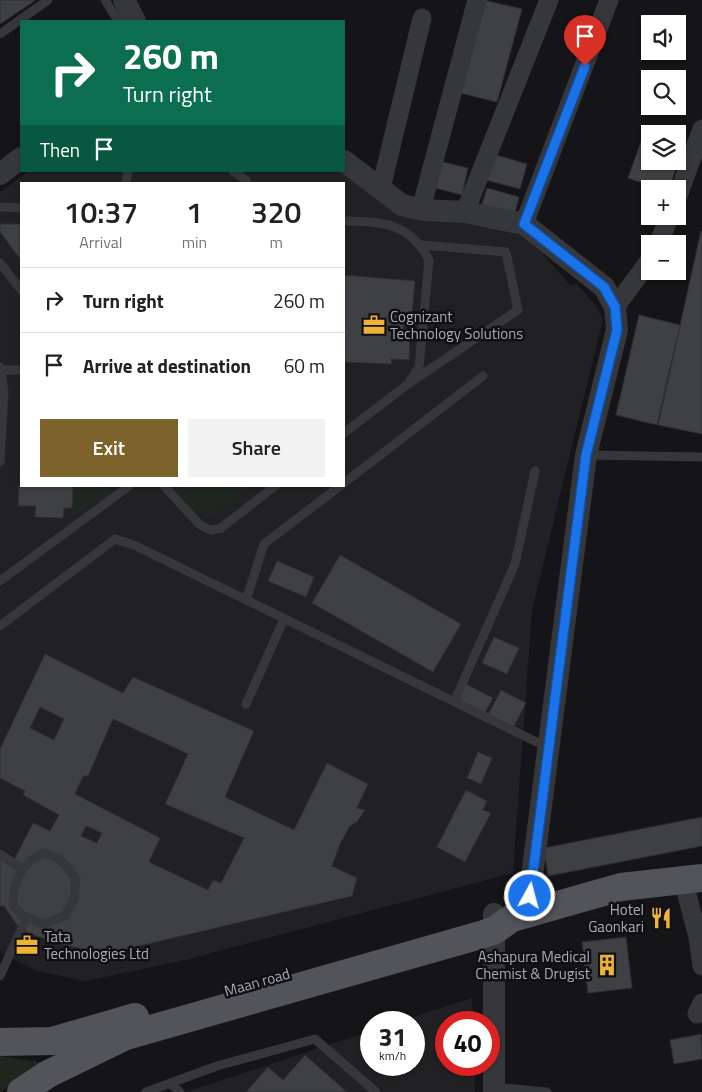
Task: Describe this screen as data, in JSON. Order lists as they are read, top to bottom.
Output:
{
  "streets": {
    "main road": ["Maan road"]
  },
  "places": {
    "office": ["Cognizant Technology Solutions", "Tata Technologies Ltd"],
    "restaurant": ["Hotel Gaonkari"],
    "building": ["Ashapura Medical Chemist & Drugist"]
  },
  "page": {
    "map_buttons": ["+", "−"],
    "turn": ["260 m", "Turn right"],
    "then": "Then",
    "eta": [
      "10:37",
      "Arrival",
      "1",
      "min",
      "320",
      "m"
    ],
    "list": [
      {
        "name": "Turn right",
        "value": "260 m"
      },
      {
        "name": "Arrive at destination",
        "value": "60 m"
      }
    ],
    "buttons": ["Exit", "Share"],
    "speed": "31 km/h",
    "limit": "40"
  }
}
